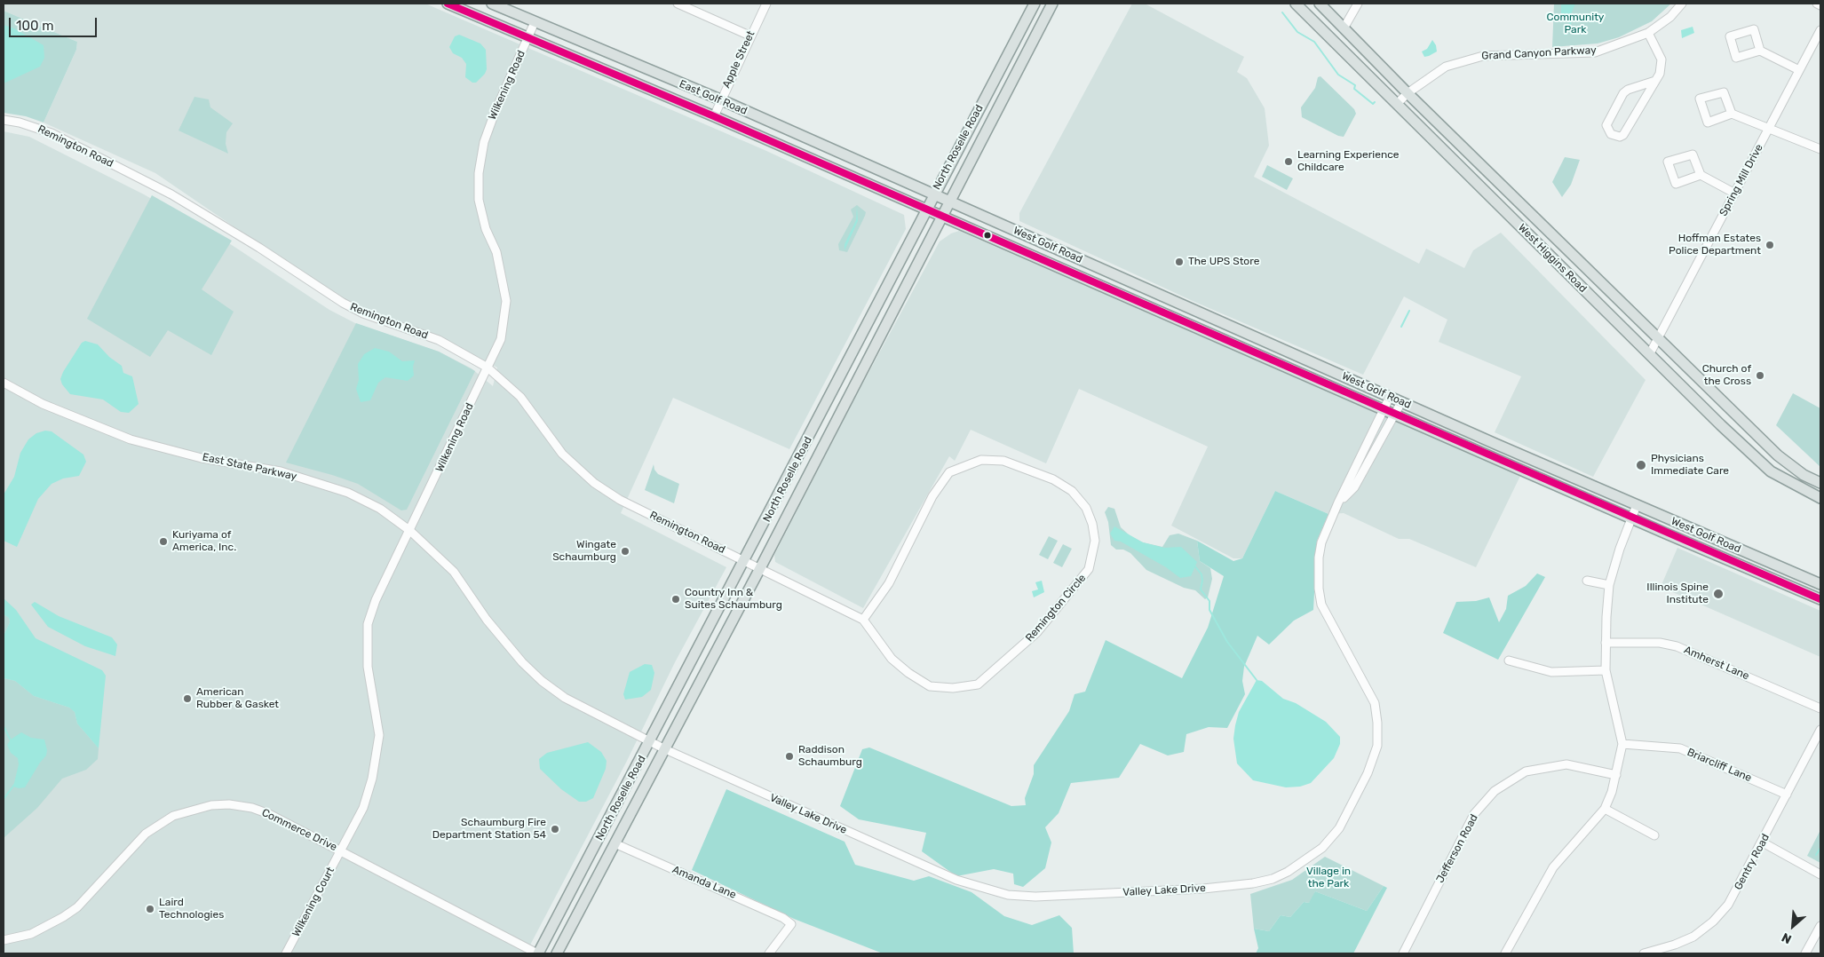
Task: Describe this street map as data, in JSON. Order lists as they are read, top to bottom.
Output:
{
  "streets": {
    "main road": [
      "East Golf Road",
      "North Roselle Road",
      "West Golf Road",
      "West Higgins Road"
    ],
    "street": [
      "Grand Canyon Parkway",
      "Apple Street",
      "Wilkening Road",
      "Remington Road",
      "Spring Mill Drive",
      "East State Parkway",
      "Remington Circle",
      "Amherst Lane",
      "Briarcliff Lane",
      "Valley Lake Drive",
      "Commerce Drive",
      "Jefferson Road",
      "Gentry Road",
      "Amanda Lane",
      "Wilkening Court"
    ]
  },
  "crossings": [
    ["Grand Canyon Parkway", "West Higgins Road"],
    ["Apple Street", "East Golf Road"],
    ["Wilkening Road", "East Golf Road"],
    ["Wilkening Road", "Remington Road"],
    ["Wilkening Road", "East State Parkway"],
    ["Wilkening Road", "Commerce Drive"],
    ["Wilkening Road", "Wilkening Court"],
    ["East Golf Road", "North Roselle Road"],
    ["East Golf Road", "West Golf Road"],
    ["Remington Road", "North Roselle Road"],
    ["Remington Road", "Remington Circle"],
    ["North Roselle Road", "West Golf Road"],
    ["North Roselle Road", "East State Parkway"],
    ["North Roselle Road", "Remington Circle"],
    ["North Roselle Road", "Valley Lake Drive"],
    ["North Roselle Road", "Commerce Drive"],
    ["North Roselle Road", "Amanda Lane"],
    ["Spring Mill Drive", "West Higgins Road"],
    ["West Golf Road", "Valley Lake Drive"],
    ["East State Parkway", "Valley Lake Drive"],
    ["Briarcliff Lane", "Gentry Road"],
    ["Commerce Drive", "Wilkening Court"]
  ],
  "parks": ["Community Park", "Village in the Park"],
  "places": [
    "Learning Experience Childcare",
    "Hoffman Estates Police Department",
    "The UPS Store",
    "Church of the Cross",
    "Physicians Immediate Care",
    "Kuriyama of America, Inc.",
    "Wingate Schaumburg",
    "Illinois Spine Institute",
    "Country Inn & Suites Schaumburg",
    "American Rubber & Gasket",
    "Raddison Schaumburg",
    "Schaumburg Fire Department Station 54",
    "Laird Technologies"
  ],
  "scale_bar": "100 m",
  "north": "bottom left"
}
